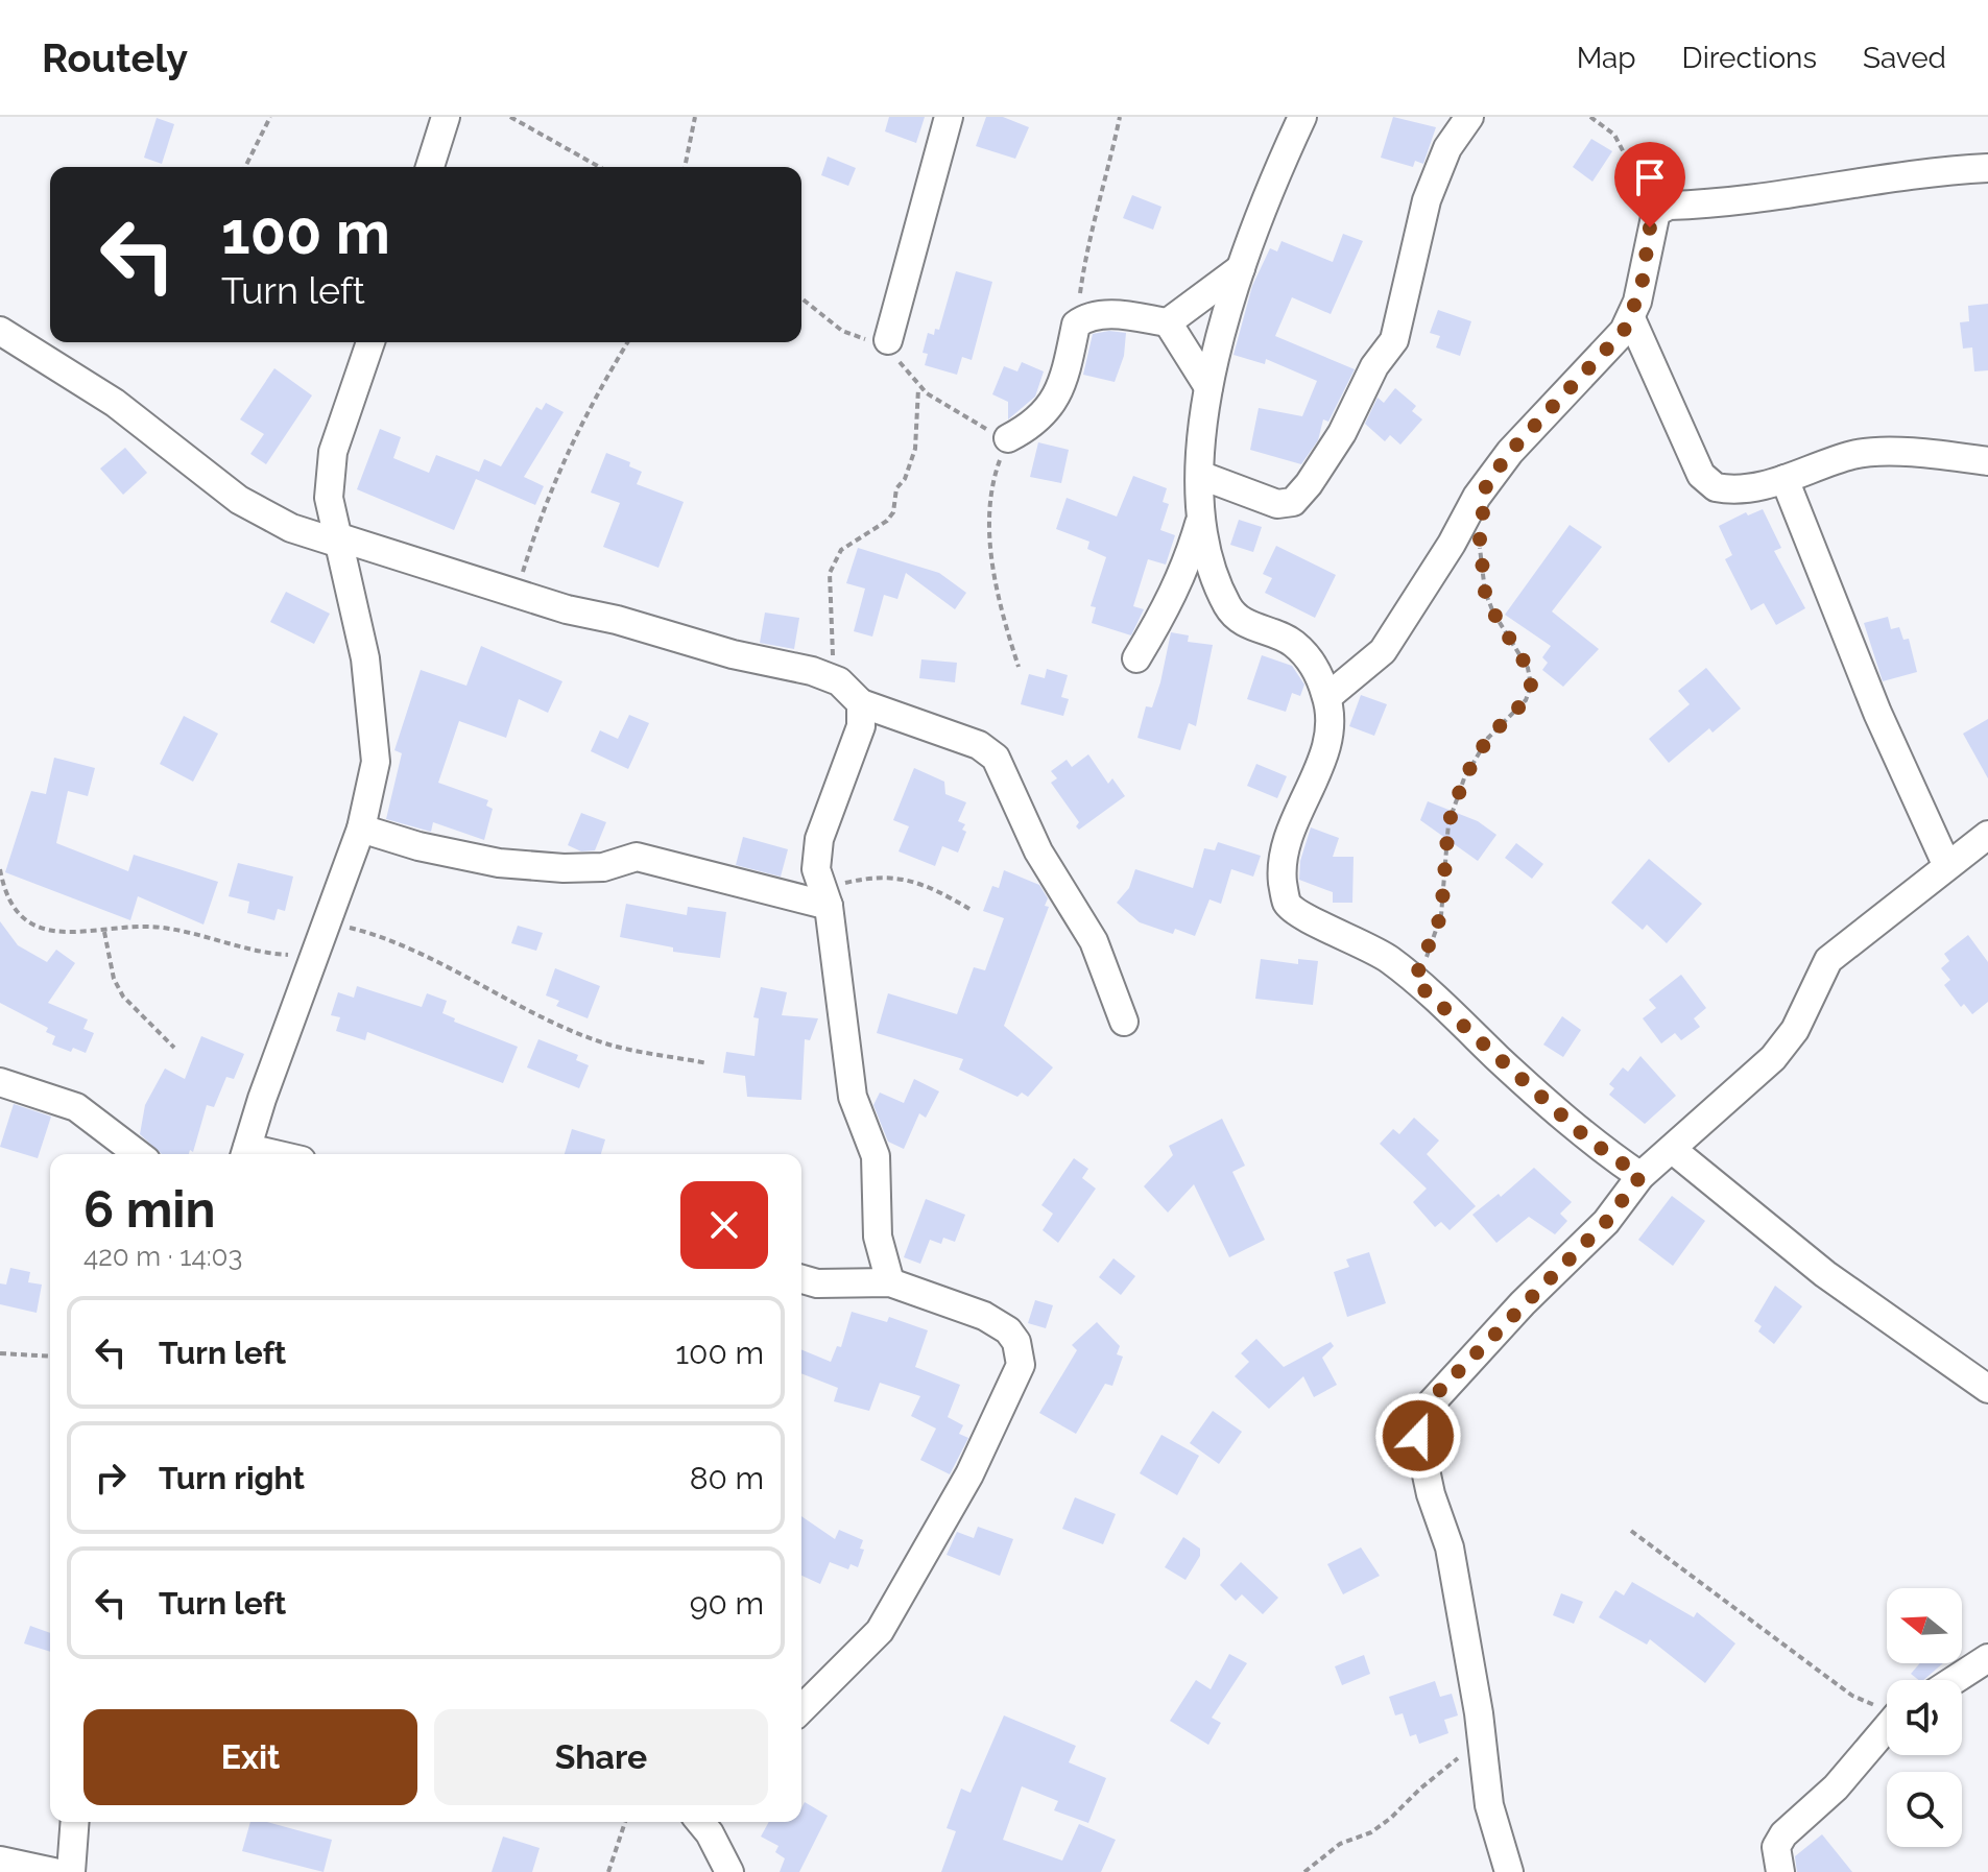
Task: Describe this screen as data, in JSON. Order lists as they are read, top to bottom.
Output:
{
  "north": "left",
  "page": {
    "header": "Routely",
    "nav": ["Map", "Directions", "Saved"],
    "turn": ["100 m", "Turn left"],
    "heading": ["6 min", "420 m · 14:03"],
    "list": [
      {
        "name": "Turn left",
        "value": "100 m"
      },
      {
        "name": "Turn right",
        "value": "80 m"
      },
      {
        "name": "Turn left",
        "value": "90 m"
      }
    ],
    "buttons": ["Exit", "Share"]
  }
}
